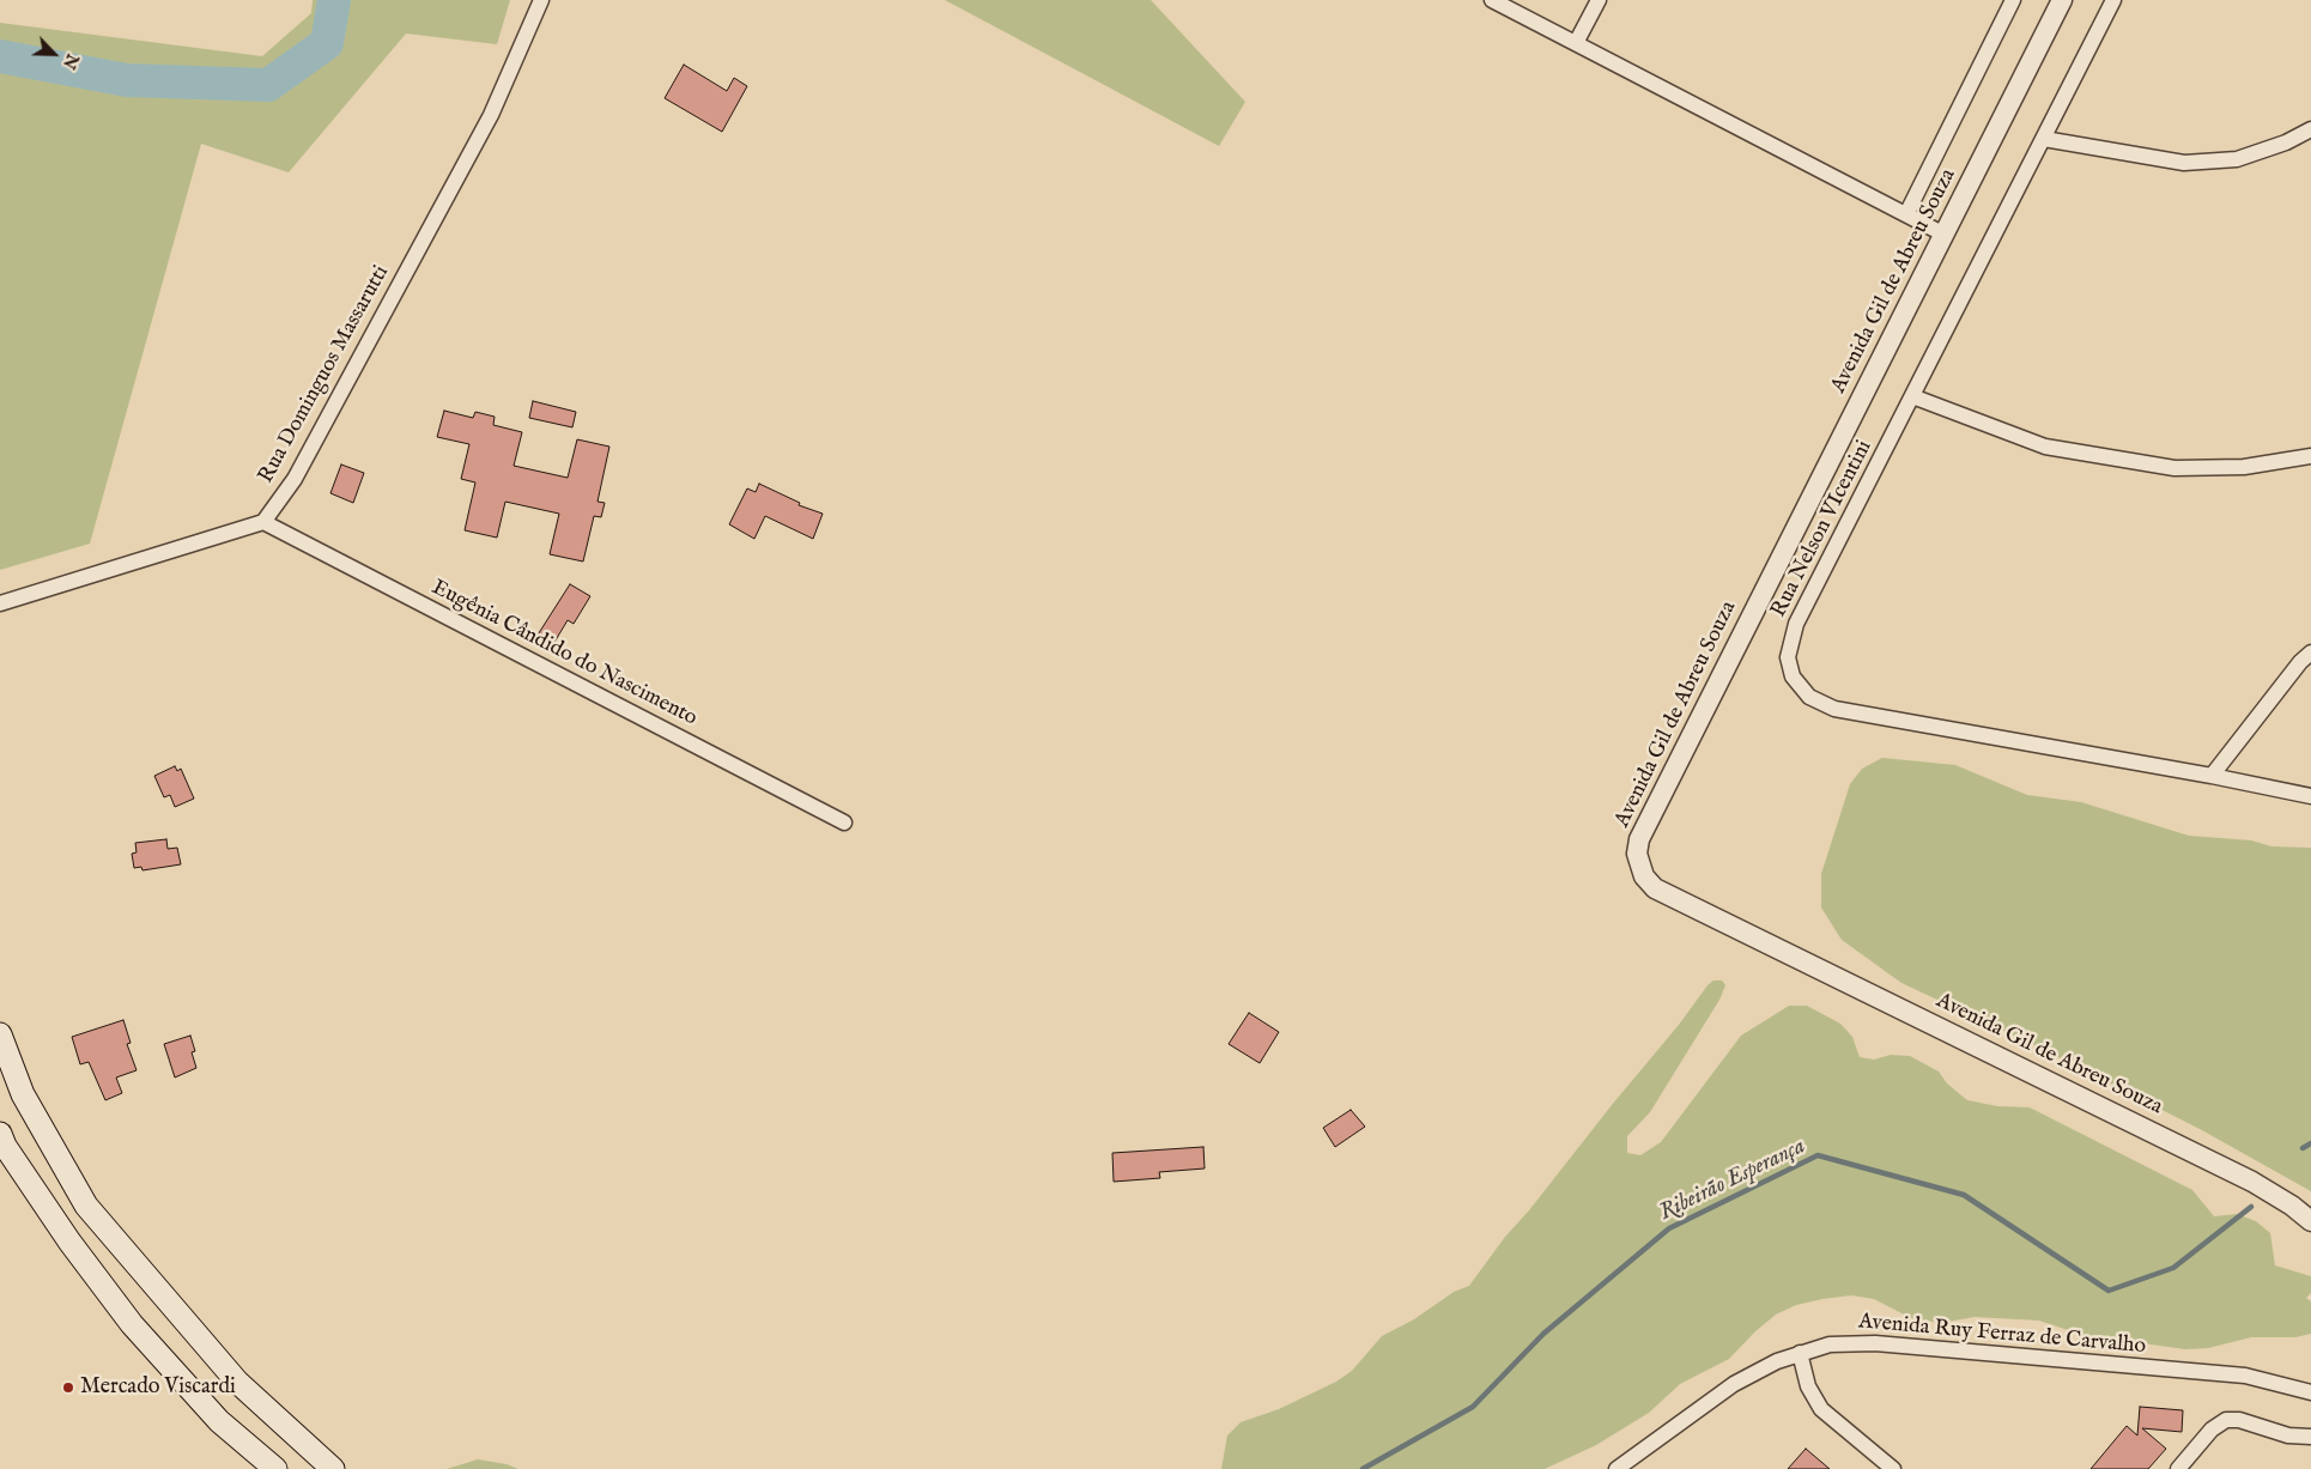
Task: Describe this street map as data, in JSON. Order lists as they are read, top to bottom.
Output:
{
  "streets": {
    "street": [
      "Avenida Gil de Abreu Souza",
      "Rua Dominguos Massarutti",
      "Rua Nelson VIcentini",
      "Eugênia Cândido do Nascimento",
      "Avenida Ruy Ferraz de Carvalho"
    ]
  },
  "crossings": [
    ["Rua Dominguos Massarutti", "Eugênia Cândido do Nascimento"]
  ],
  "water": ["Ribeirão Esperança"],
  "places": ["Mercado Viscardi"],
  "north": "bottom right"
}
